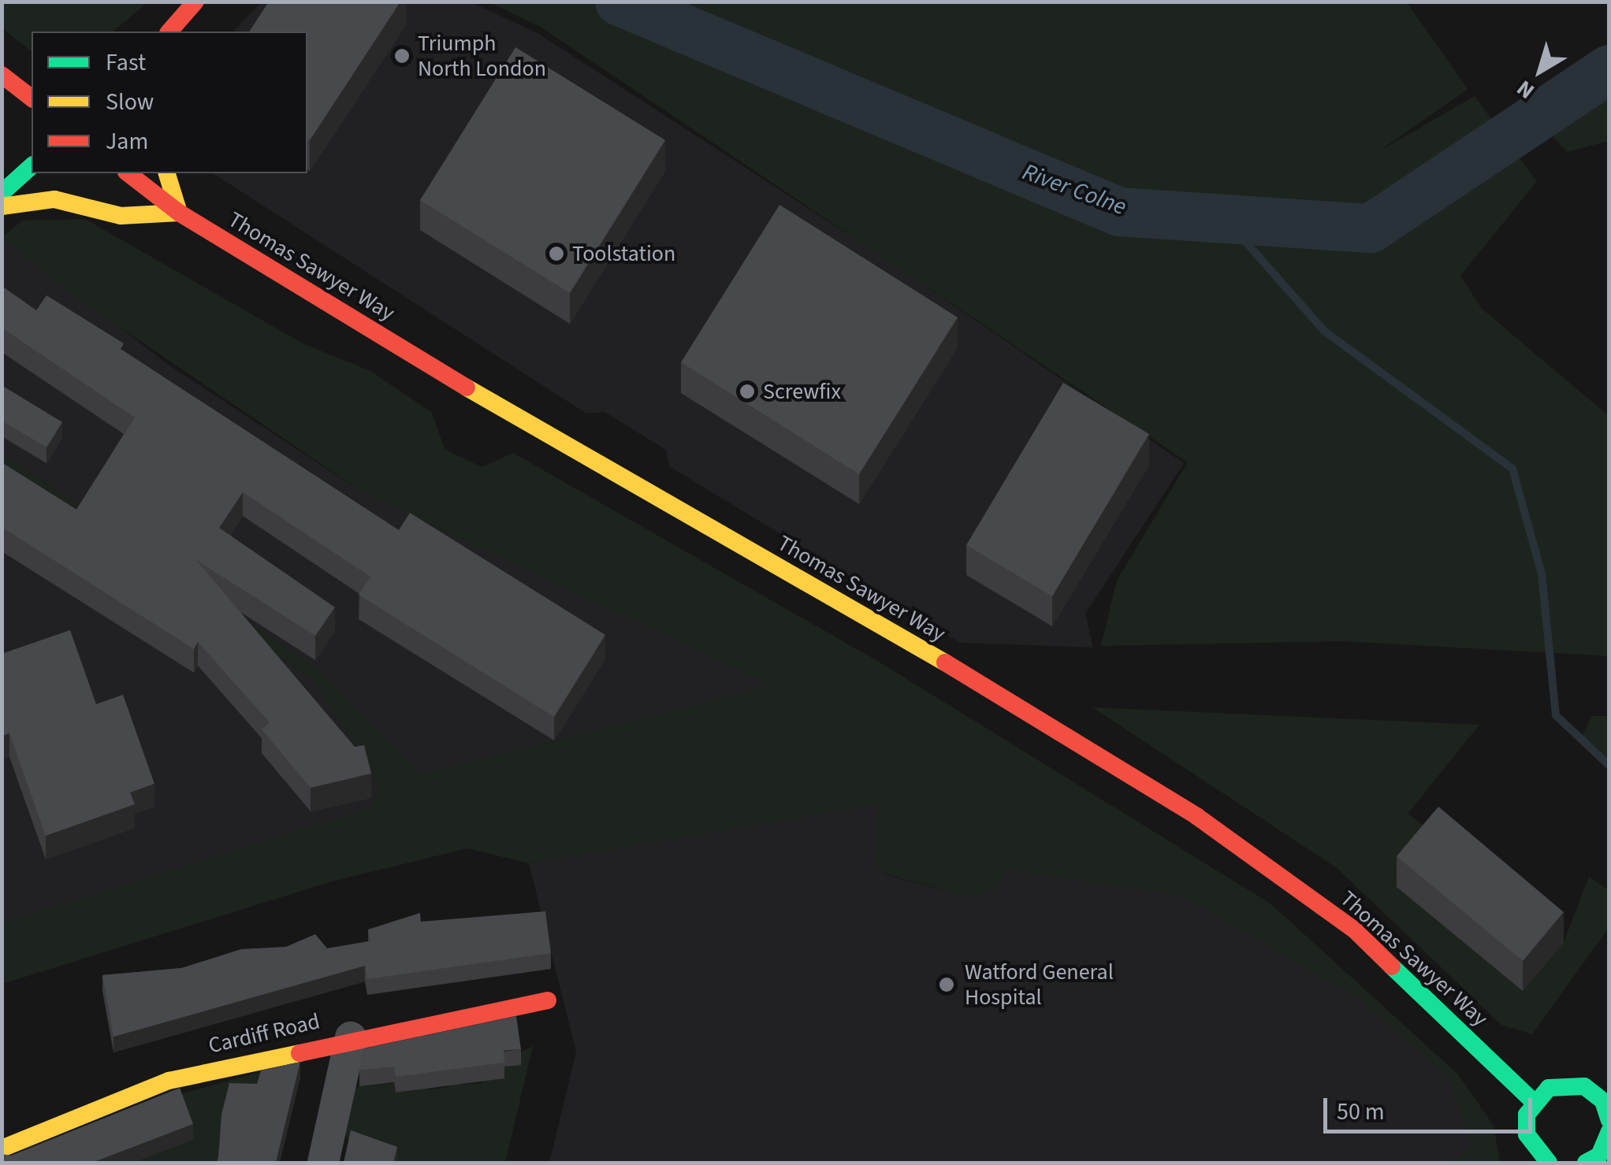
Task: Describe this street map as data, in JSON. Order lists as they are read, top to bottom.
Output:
{
  "streets": {
    "street": ["Thomas Sawyer Way", "Cardiff Road"]
  },
  "water": ["River Colne"],
  "places": [
    "Triumph North London",
    "Toolstation",
    "Screwfix",
    "Watford General Hospital"
  ],
  "legend": ["Fast", "Slow", "Jam"],
  "scale_bar": "50 m",
  "north": "bottom left"
}
